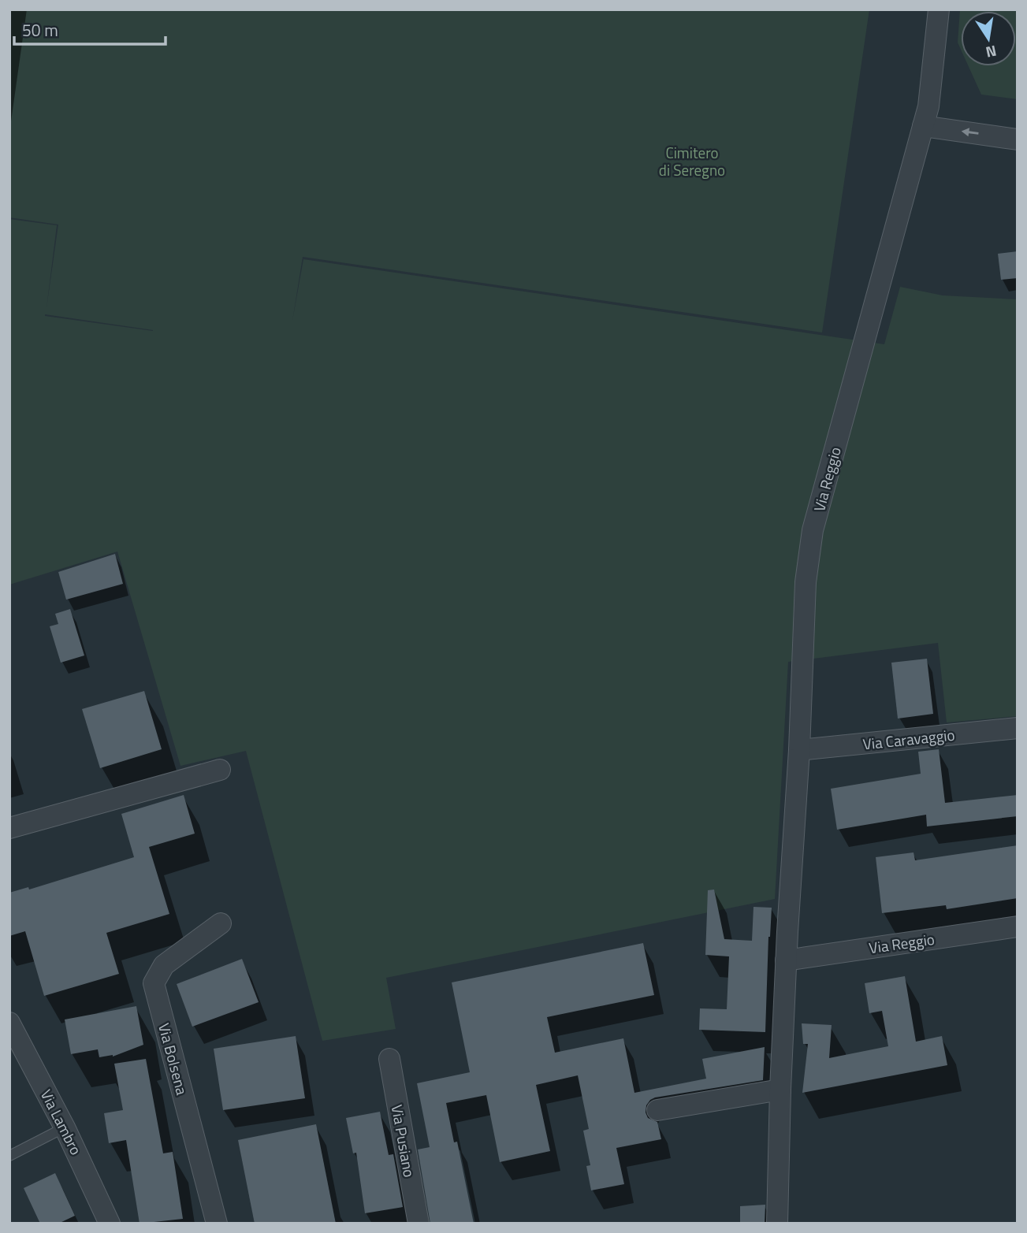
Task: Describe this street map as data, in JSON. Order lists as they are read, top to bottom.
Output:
{
  "streets": {
    "street": [
      "Via Reggio",
      "Via Caravaggio",
      "Via Bolsena",
      "Via Lambro",
      "Via Pusiano"
    ]
  },
  "crossings": [
    ["Via Reggio", "Via Caravaggio"]
  ],
  "parks": ["Cimitero di Seregno"],
  "scale_bar": "50 m",
  "north": "bottom"
}
